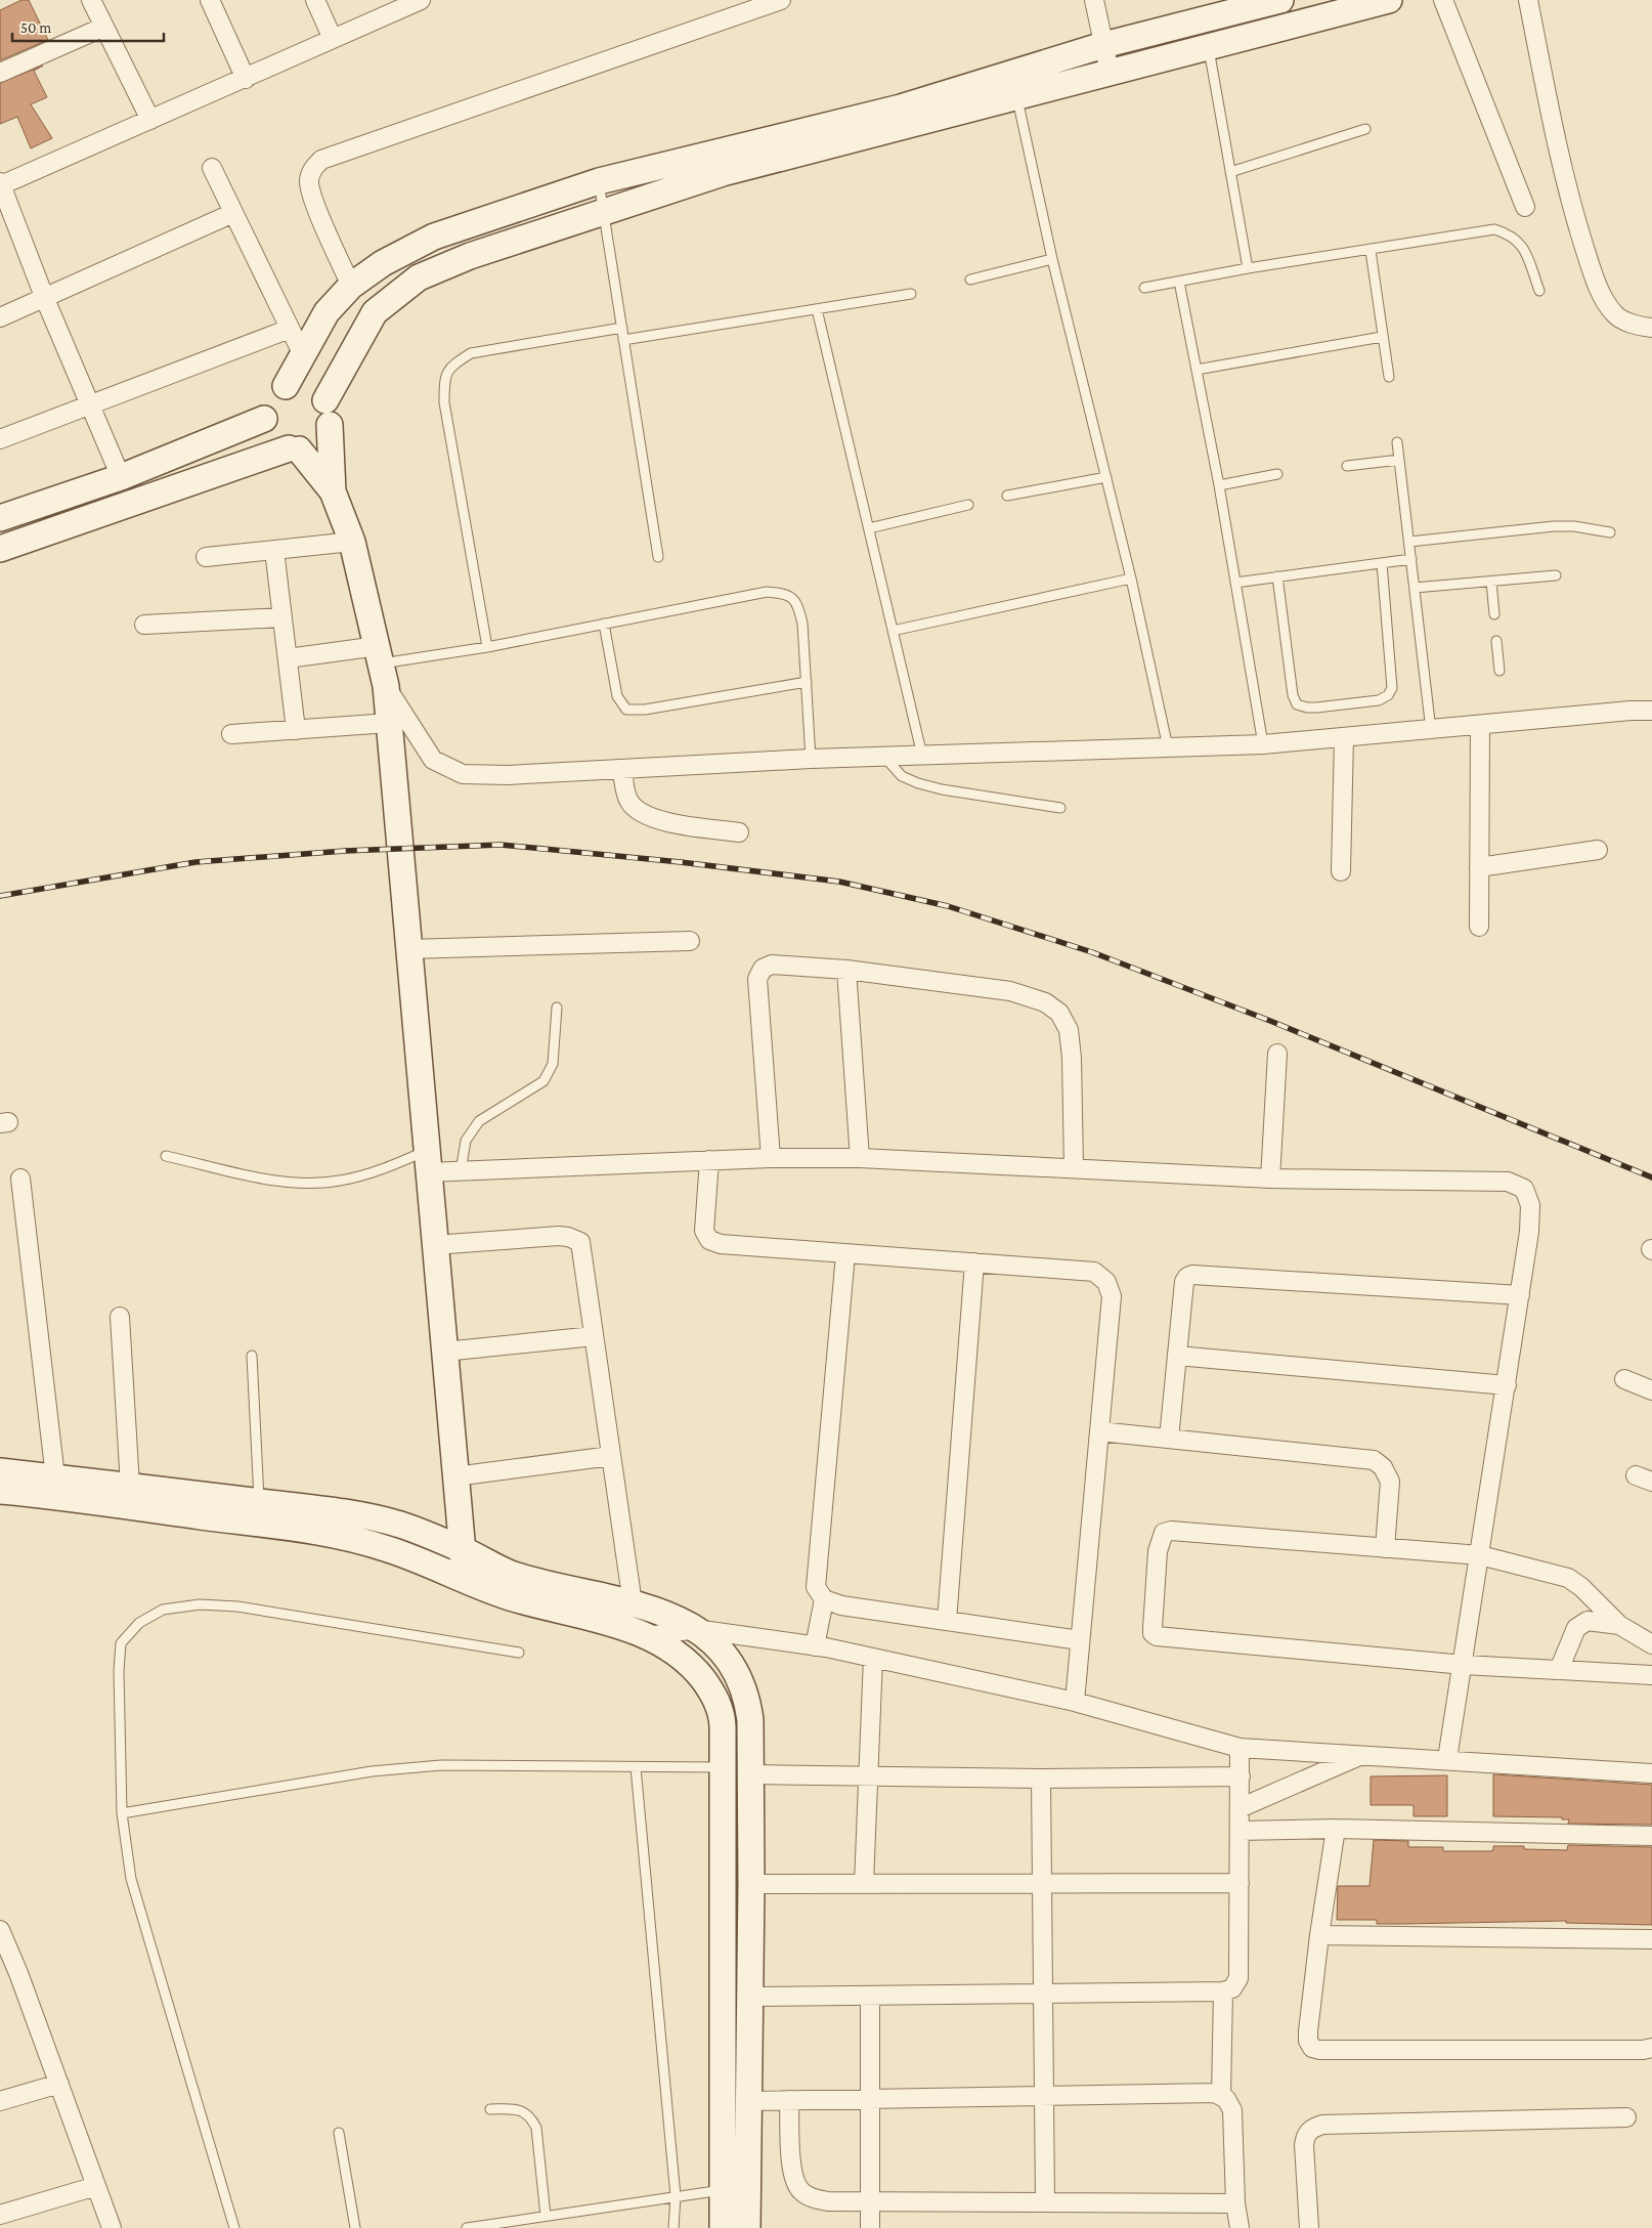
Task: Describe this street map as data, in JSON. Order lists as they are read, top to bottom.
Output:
{
  "scale_bar": "50 m"
}
